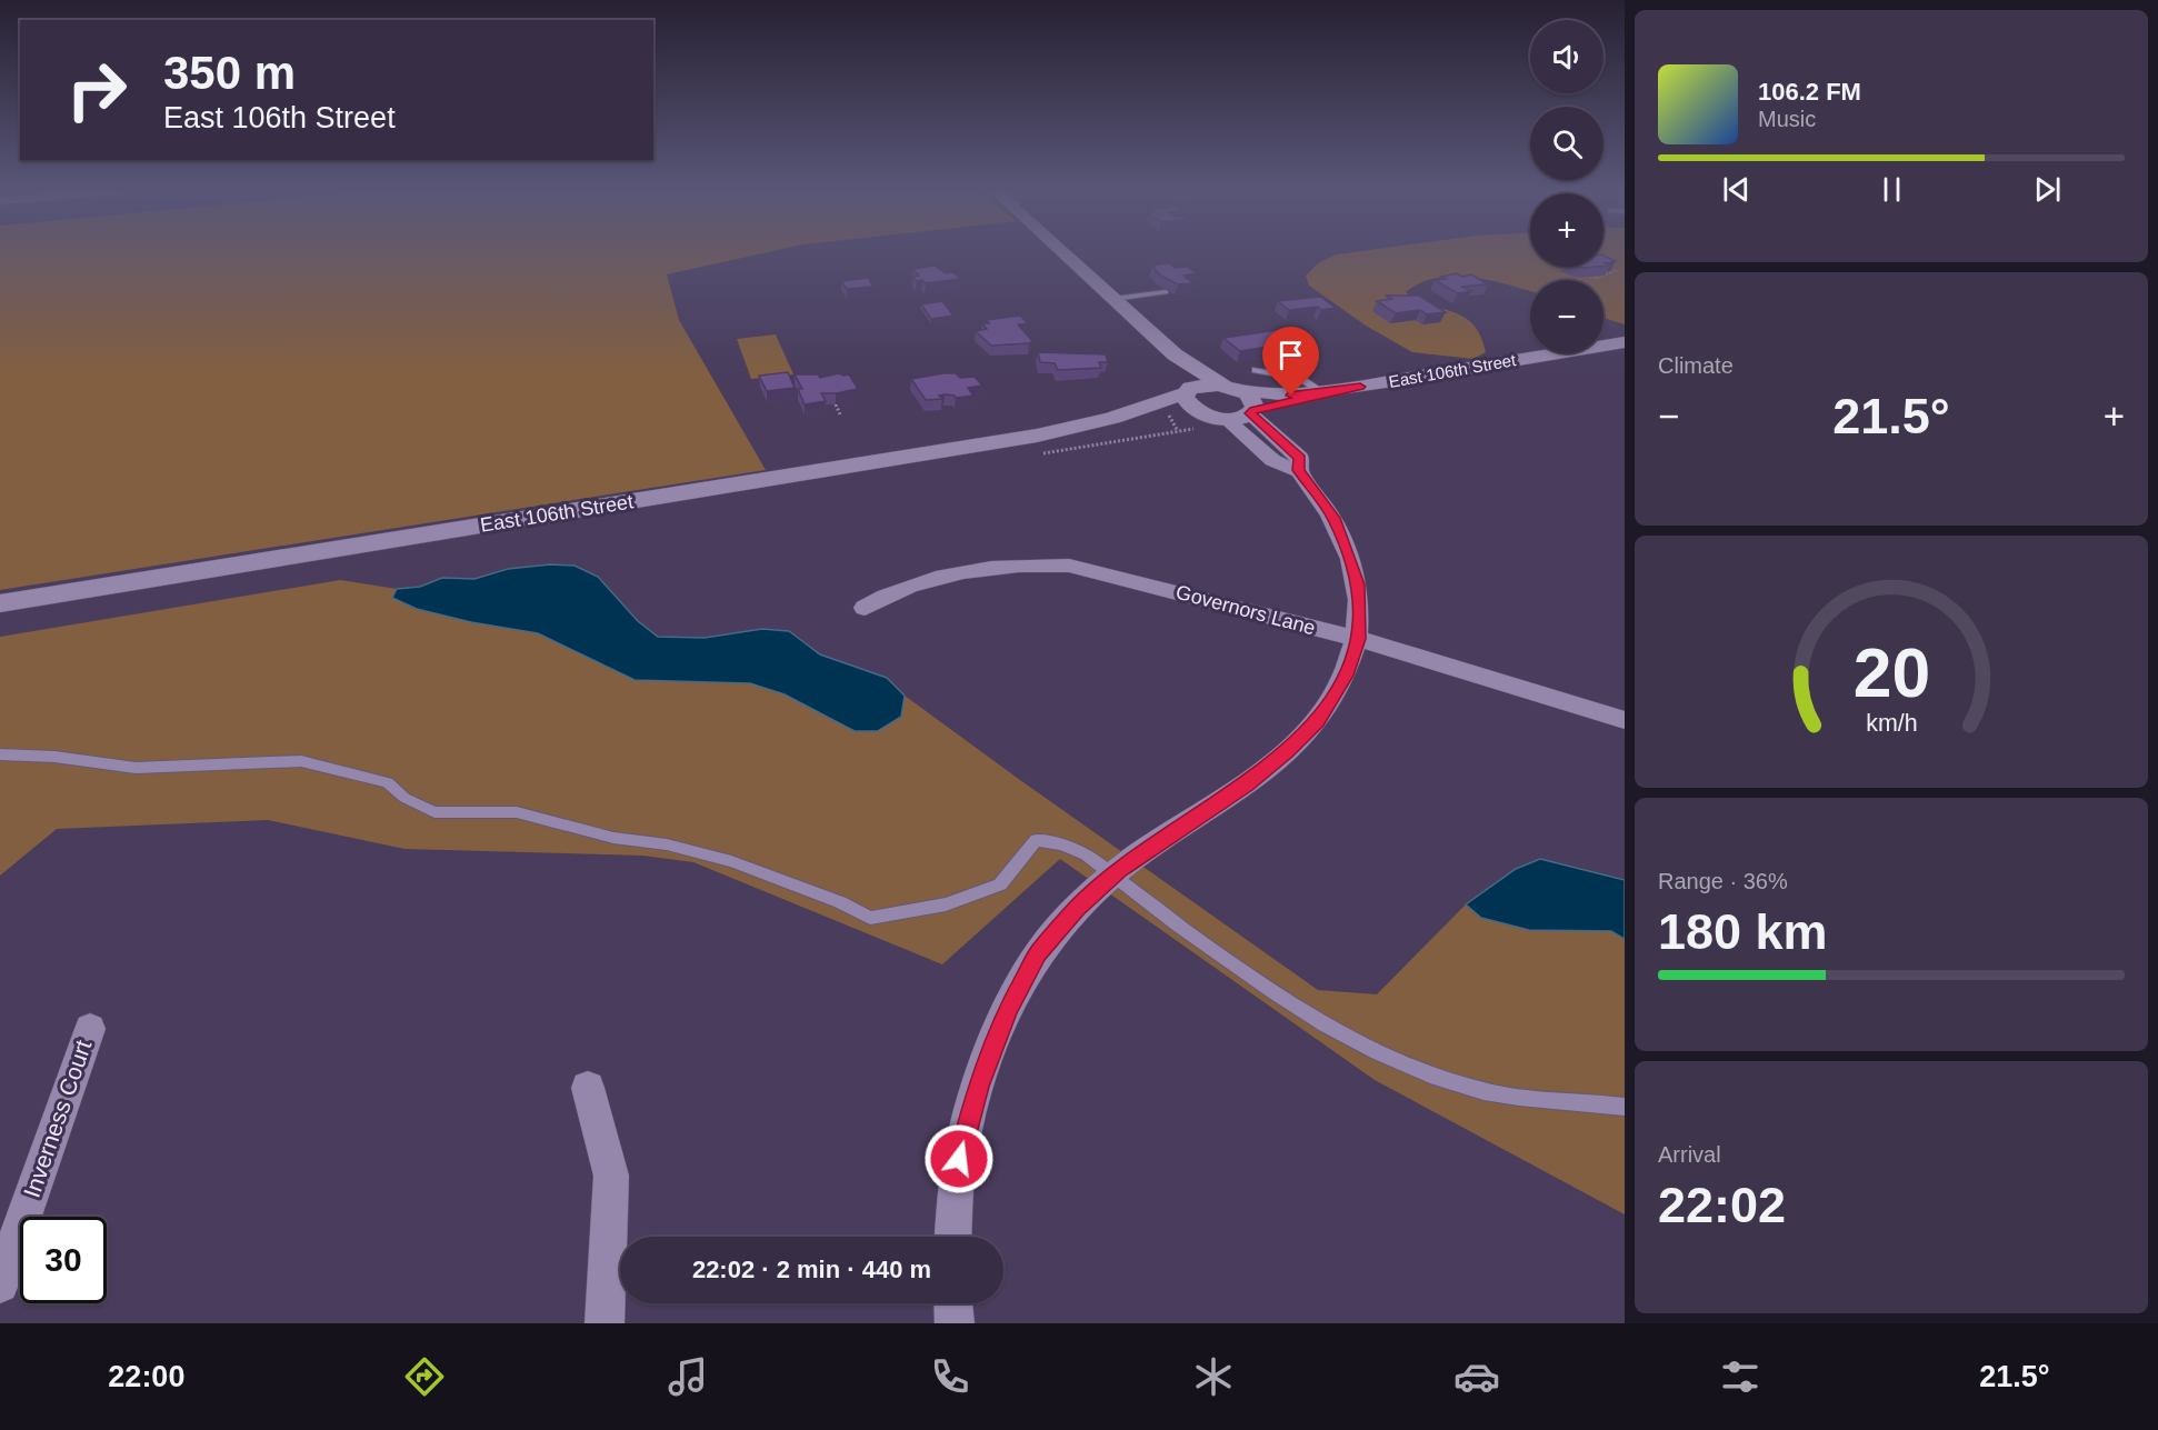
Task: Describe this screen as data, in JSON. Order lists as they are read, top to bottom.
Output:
{
  "streets": {
    "street": ["East 106th Street", "Governors Lane", "Inverness Court"]
  },
  "page": {
    "map_buttons": ["+", "−"],
    "turn": ["350 m", "East 106th Street"],
    "song": ["106.2 FM", "Music"],
    "tile": [
      "Climate",
      ["Range · 36%", "180 km"],
      ["Arrival", "22:02"]
    ],
    "heat": ["−", "21.5°", "+"],
    "limit": "30",
    "trip": "22:02 · 2 min · 440 m",
    "tabs": ["22:00", "21.5°"],
    "gauge": ["20", "km/h"]
  }
}
